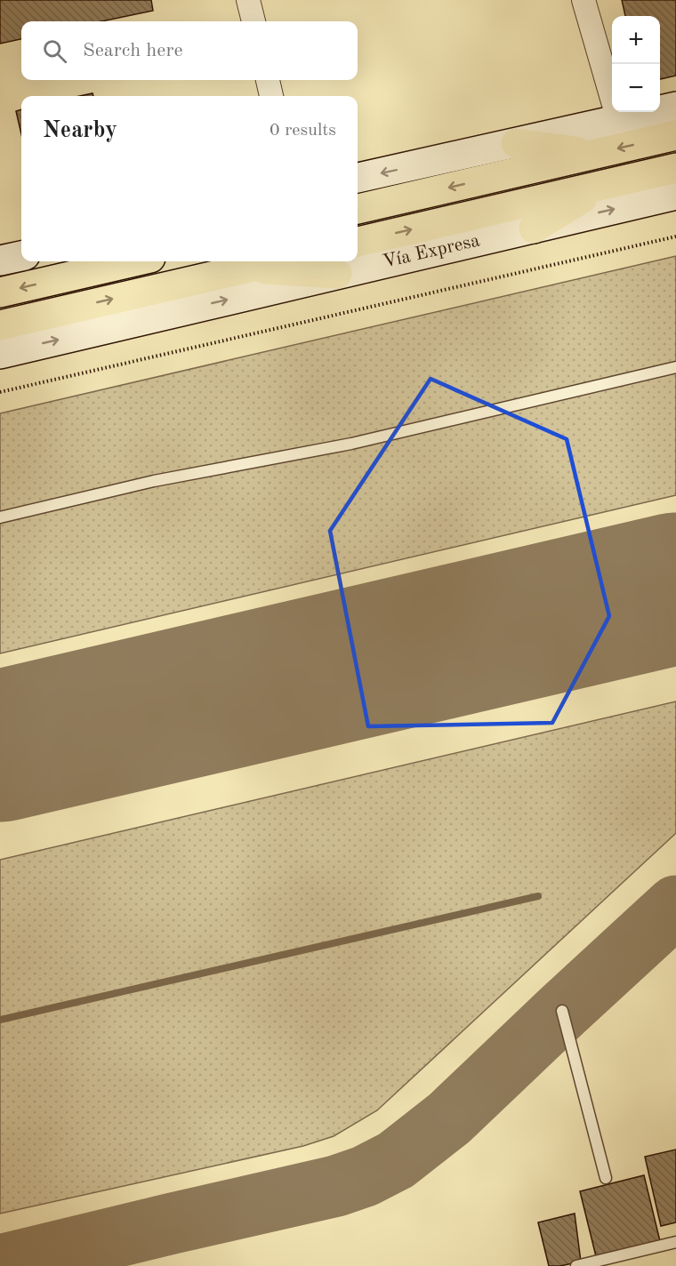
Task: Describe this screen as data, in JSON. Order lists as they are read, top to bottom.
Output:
{
  "streets": {
    "main road": ["Vía Expresa"]
  },
  "page": {
    "map_buttons": ["+", "−"],
    "search": "Search here",
    "heading": ["Nearby", "0 results"]
  }
}
